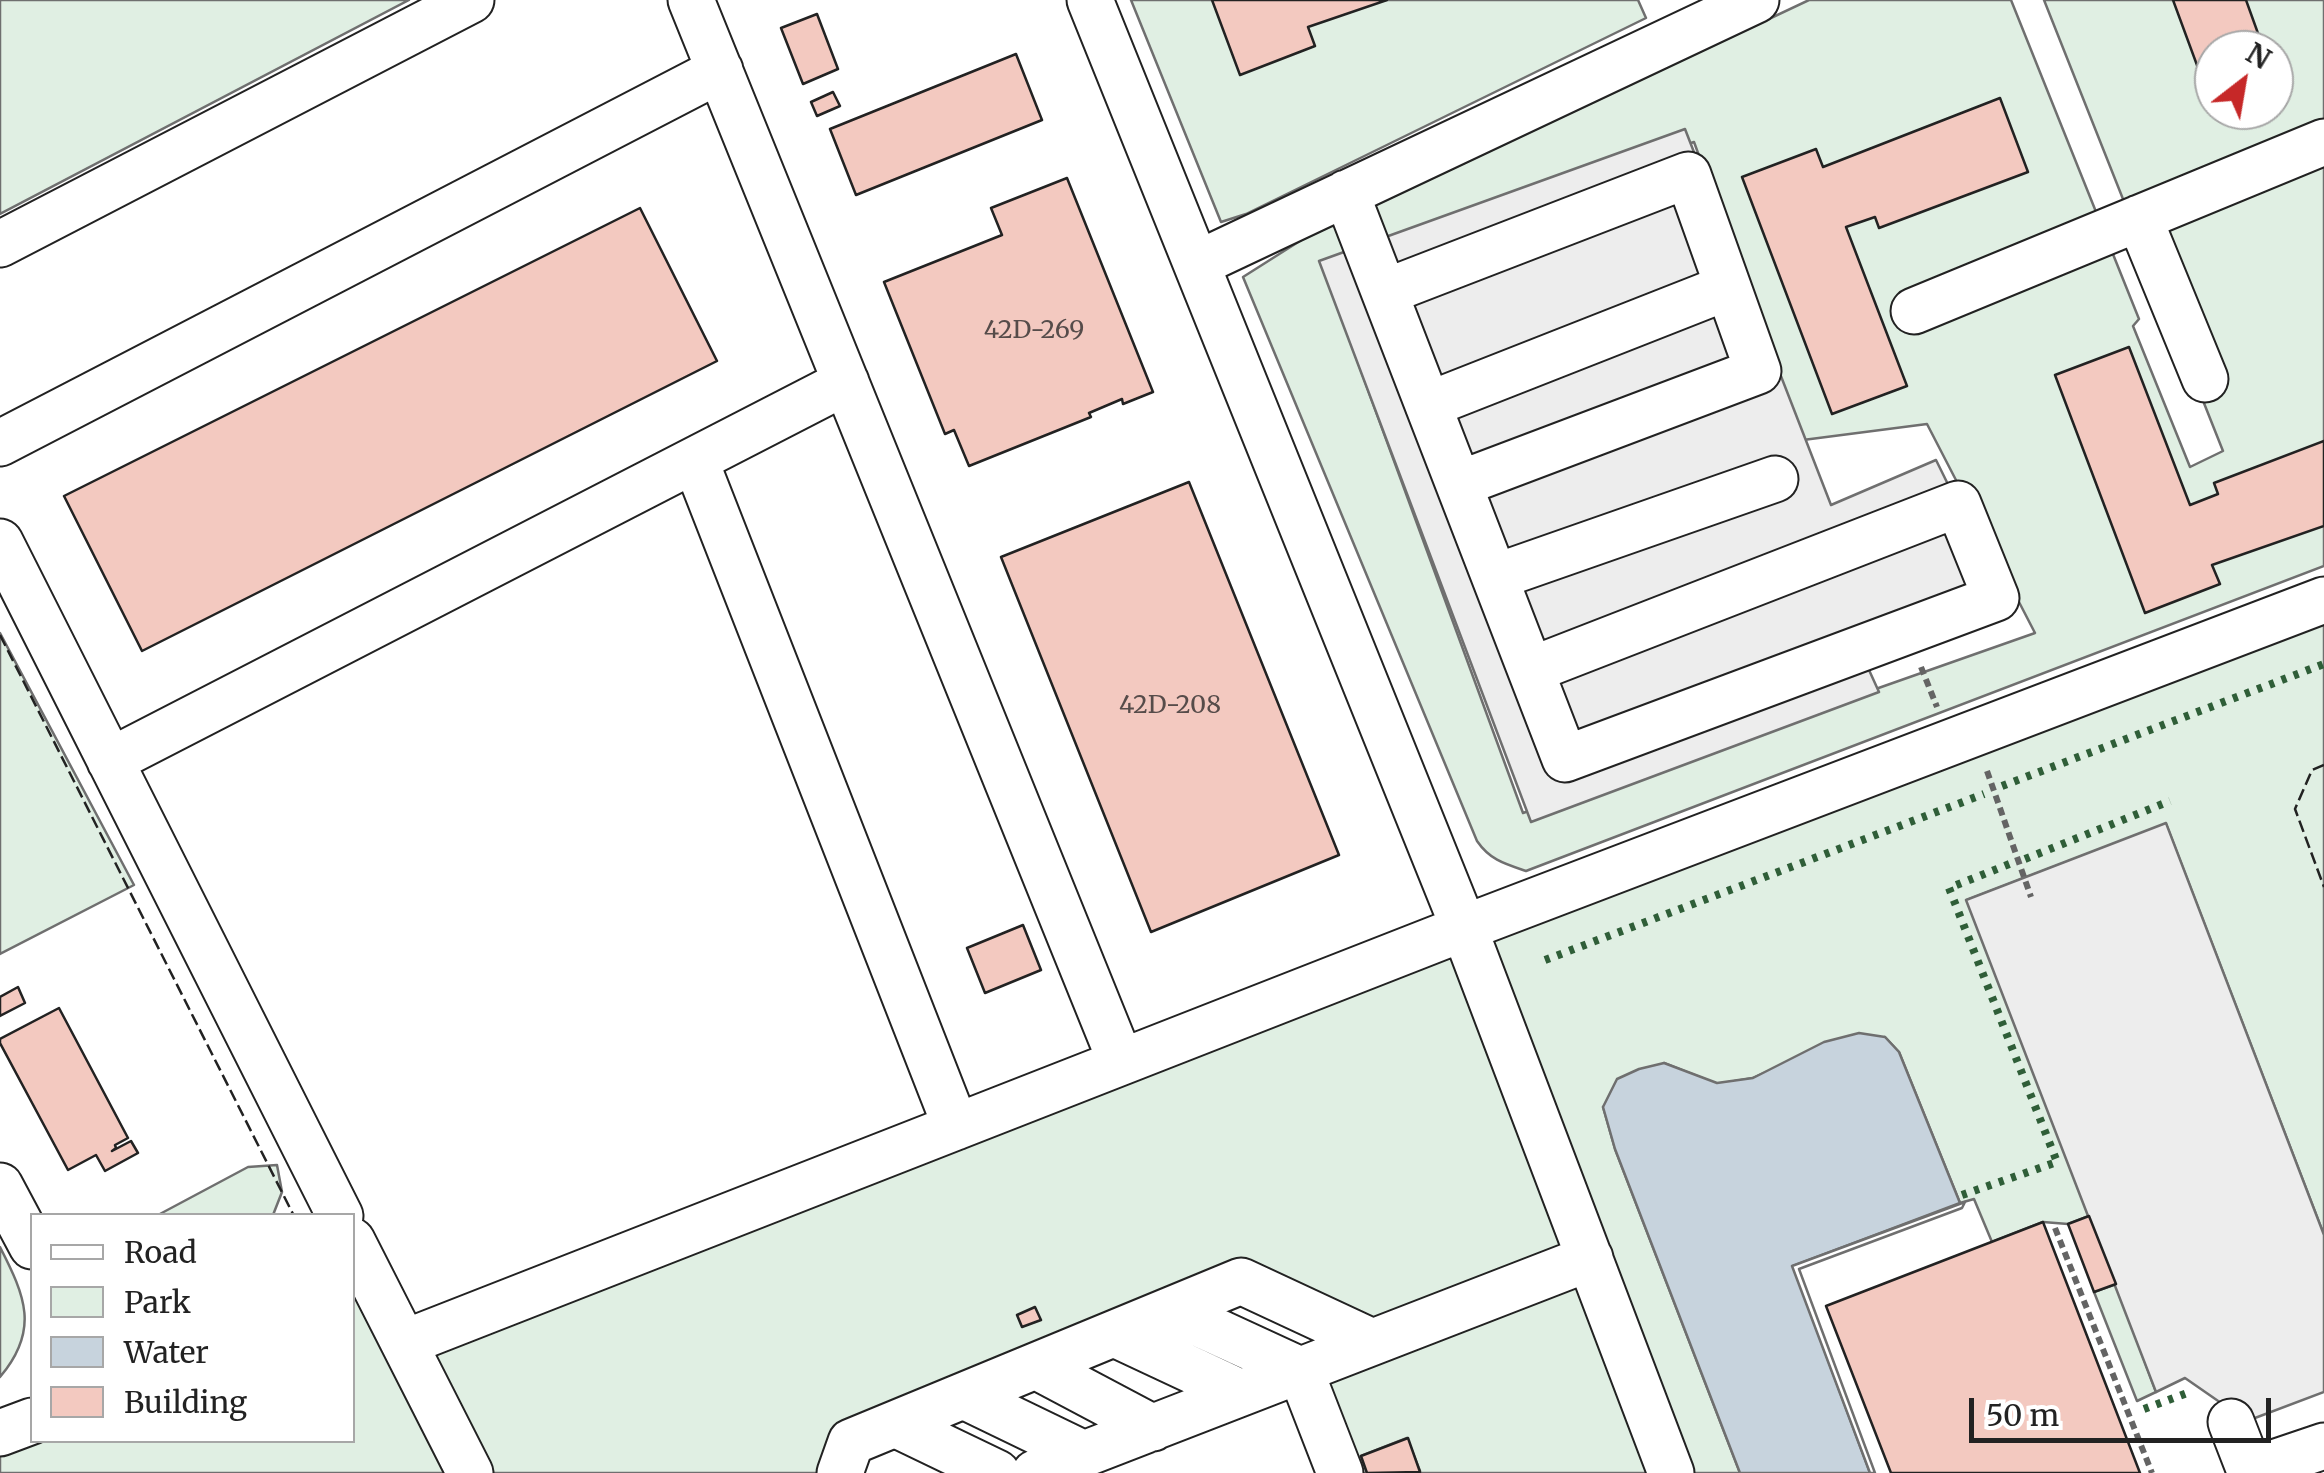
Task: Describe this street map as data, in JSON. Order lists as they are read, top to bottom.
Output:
{
  "house_numbers": ["42D-269", "42D-208"],
  "legend": [
    "Road",
    "Park",
    "Water",
    "Building"
  ],
  "scale_bar": "50 m",
  "north": "top right"
}
